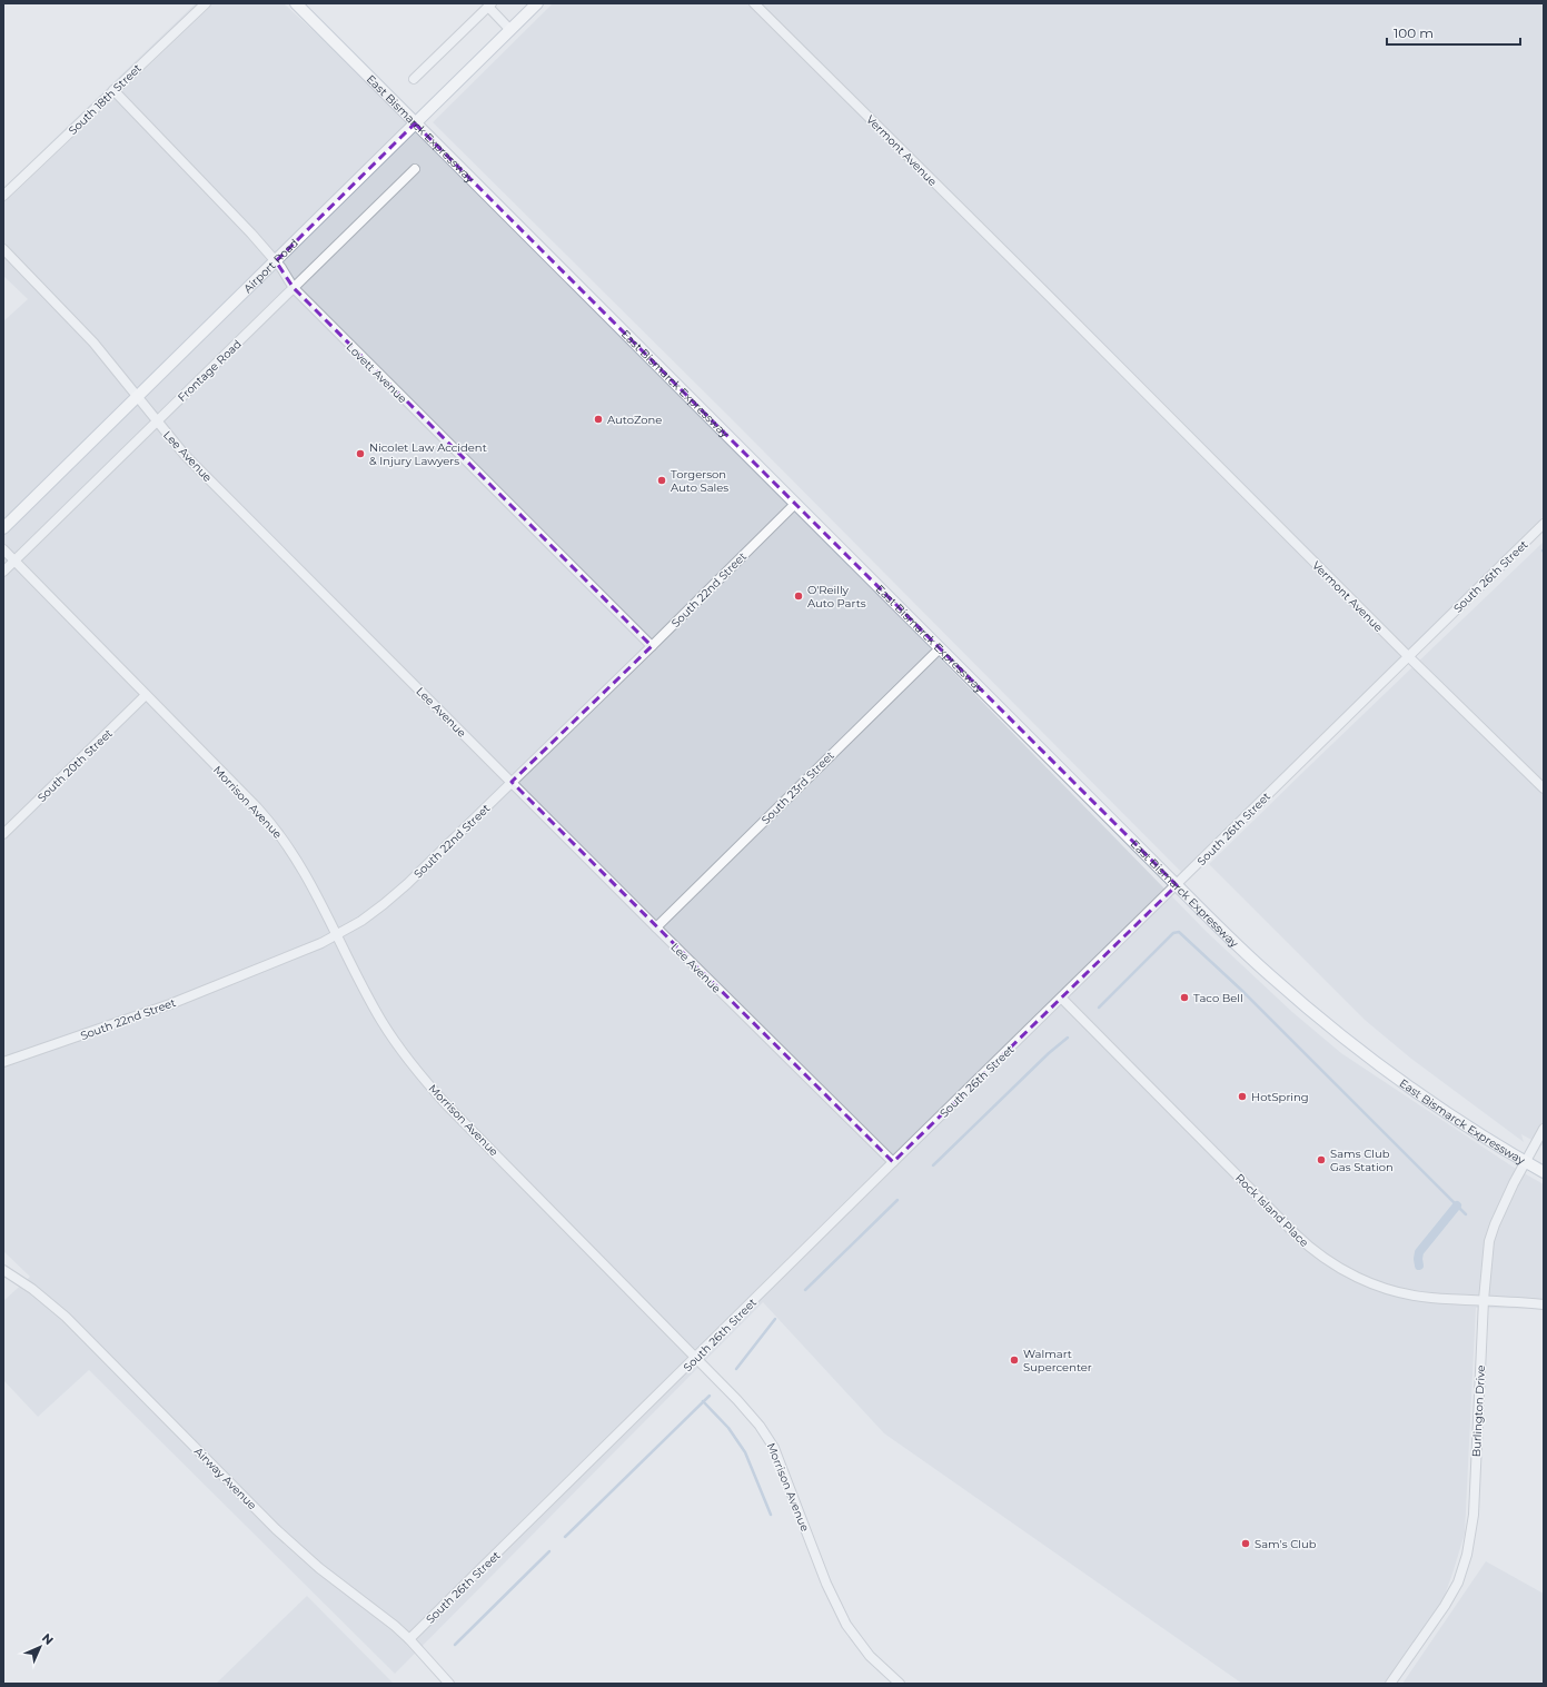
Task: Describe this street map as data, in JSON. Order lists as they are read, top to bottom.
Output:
{
  "streets": {
    "main road": ["East Bismarck Expressway", "Airport Road"],
    "street": [
      "South 18th Street",
      "Vermont Avenue",
      "Frontage Road",
      "Lovett Avenue",
      "Lee Avenue",
      "South 26th Street",
      "South 22nd Street",
      "South 20th Street",
      "South 23rd Street",
      "Morrison Avenue",
      "Rock Island Place",
      "Burlington Drive",
      "Airway Avenue"
    ]
  },
  "crossings": [
    ["South 18th Street", "Lovett Avenue"],
    ["East Bismarck Expressway", "Airport Road"],
    ["East Bismarck Expressway", "South 26th Street"],
    ["East Bismarck Expressway", "South 22nd Street"],
    ["East Bismarck Expressway", "South 23rd Street"],
    ["East Bismarck Expressway", "Burlington Drive"],
    ["Vermont Avenue", "South 26th Street"],
    ["Airport Road", "Lovett Avenue"],
    ["Airport Road", "Lee Avenue"],
    ["Frontage Road", "Lovett Avenue"],
    ["Frontage Road", "Lee Avenue"],
    ["Frontage Road", "Morrison Avenue"],
    ["Lovett Avenue", "South 22nd Street"],
    ["Lee Avenue", "South 26th Street"],
    ["Lee Avenue", "South 22nd Street"],
    ["Lee Avenue", "South 23rd Street"],
    ["South 26th Street", "Morrison Avenue"],
    ["South 26th Street", "Rock Island Place"],
    ["South 26th Street", "Airway Avenue"],
    ["South 22nd Street", "Morrison Avenue"],
    ["South 20th Street", "Morrison Avenue"],
    ["Rock Island Place", "Burlington Drive"]
  ],
  "places": [
    "AutoZone",
    "Nicolet Law Accident & Injury Lawyers",
    "Torgerson Auto Sales",
    "O'Reilly Auto Parts",
    "Taco Bell",
    "HotSpring",
    "Sams Club Gas Station",
    "Walmart Supercenter",
    "Sam's Club"
  ],
  "scale_bar": "100 m",
  "north": "top right"
}
